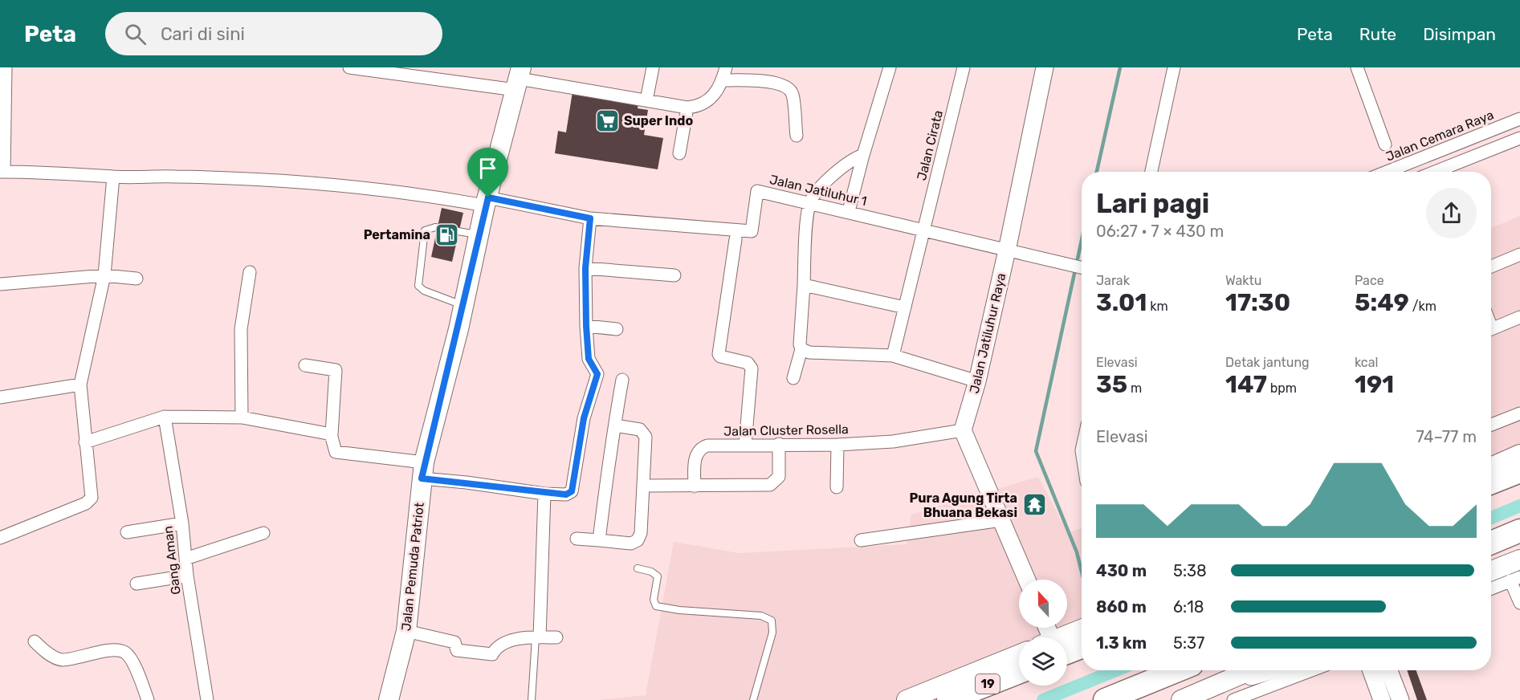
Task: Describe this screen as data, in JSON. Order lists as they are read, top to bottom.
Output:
{
  "streets": {
    "highway": ["19"],
    "main road": ["Jalan Pemuda Patriot"],
    "street": [
      "Jalan Cemara Raya",
      "Jalan Cirata",
      "Jalan Jatiluhur 1",
      "Jalan Jatiluhur Raya",
      "Jalan Cluster Rosella",
      "Gang Aman"
    ]
  },
  "crossings": [
    ["Jalan Cirata", "Jalan Jatiluhur 1"],
    ["Jalan Jatiluhur 1", "Jalan Jatiluhur Raya"],
    ["Jalan Jatiluhur 1", "Jalan Pemuda Patriot"],
    ["Jalan Jatiluhur Raya", "Jalan Cluster Rosella"]
  ],
  "places": {
    "supermarket": ["Super Indo"],
    "fuel station": ["Pertamina"],
    "temple": ["Pura Agung Tirta Bhuana Bekasi"]
  },
  "north": "top",
  "page": {
    "header": "Peta",
    "search": "Cari di sini",
    "nav": ["Peta", "Rute", "Disimpan"],
    "heading": ["Lari pagi", "06:27 · 7 × 430 m"],
    "stats": [
      ["Jarak", "3.01 km"],
      ["Waktu", "17:30"],
      ["Pace", "5:49 /km"],
      ["Elevasi", "35 m"],
      ["Detak jantung", "147 bpm"],
      ["kcal", "191"]
    ],
    "chart": ["Elevasi", "74–77 m"],
    "list": [
      {
        "name": "430 m",
        "note": "5:38"
      },
      {
        "name": "860 m",
        "note": "6:18"
      },
      {
        "name": "1.3 km",
        "note": "5:37"
      }
    ]
  }
}
